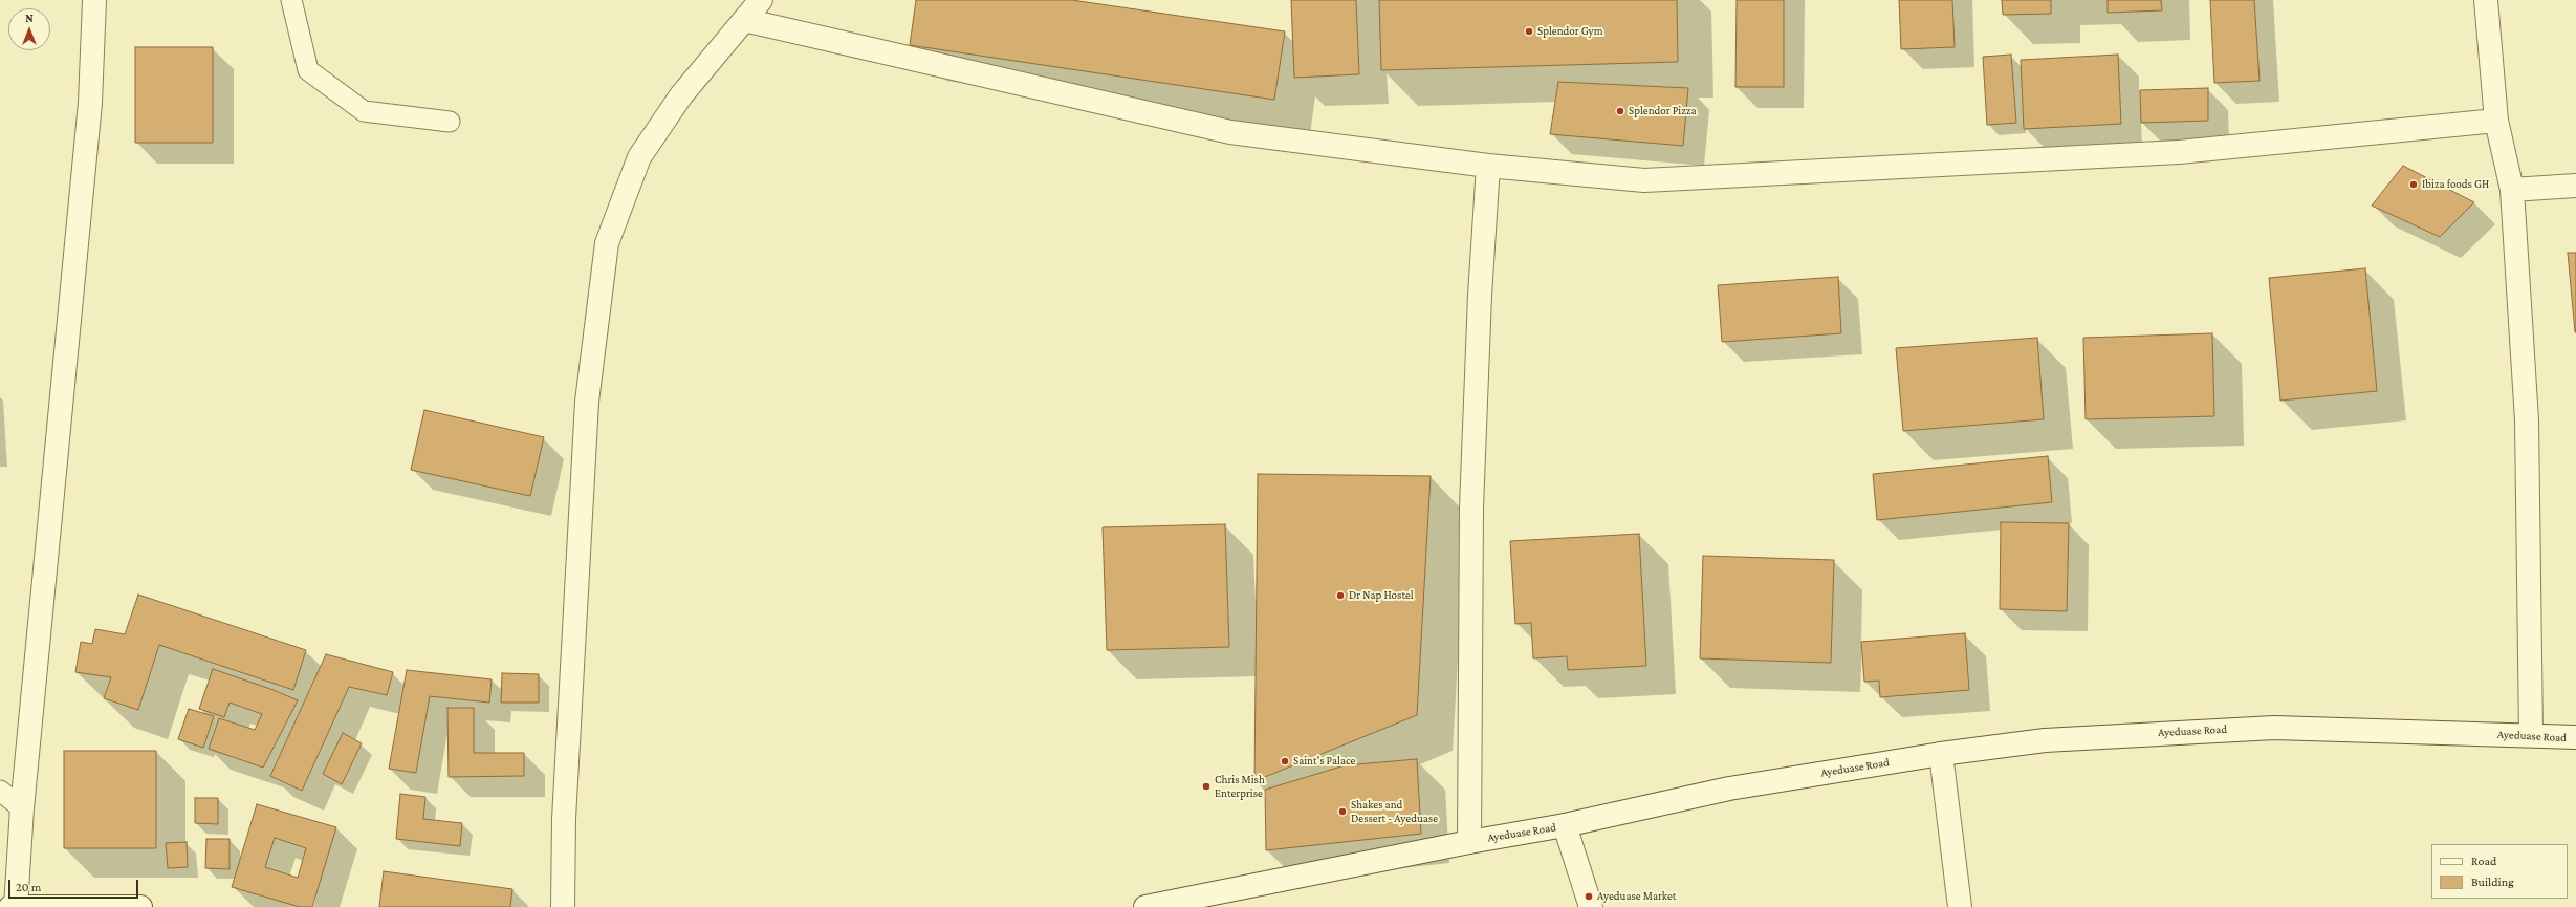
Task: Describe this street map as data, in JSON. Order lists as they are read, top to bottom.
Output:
{
  "streets": {
    "street": ["Ayeduase Road"]
  },
  "places": [
    "Splendor Gym",
    "Splendor Pizza",
    "Ibiza foods GH",
    "Dr Nap Hostel",
    "Saint's Palace",
    "Chris Mish Enterprise",
    "Shakes and Dessert - Ayeduase",
    "Ayeduase Market"
  ],
  "legend": ["Road", "Building"],
  "scale_bar": "20 m",
  "north": "top"
}
